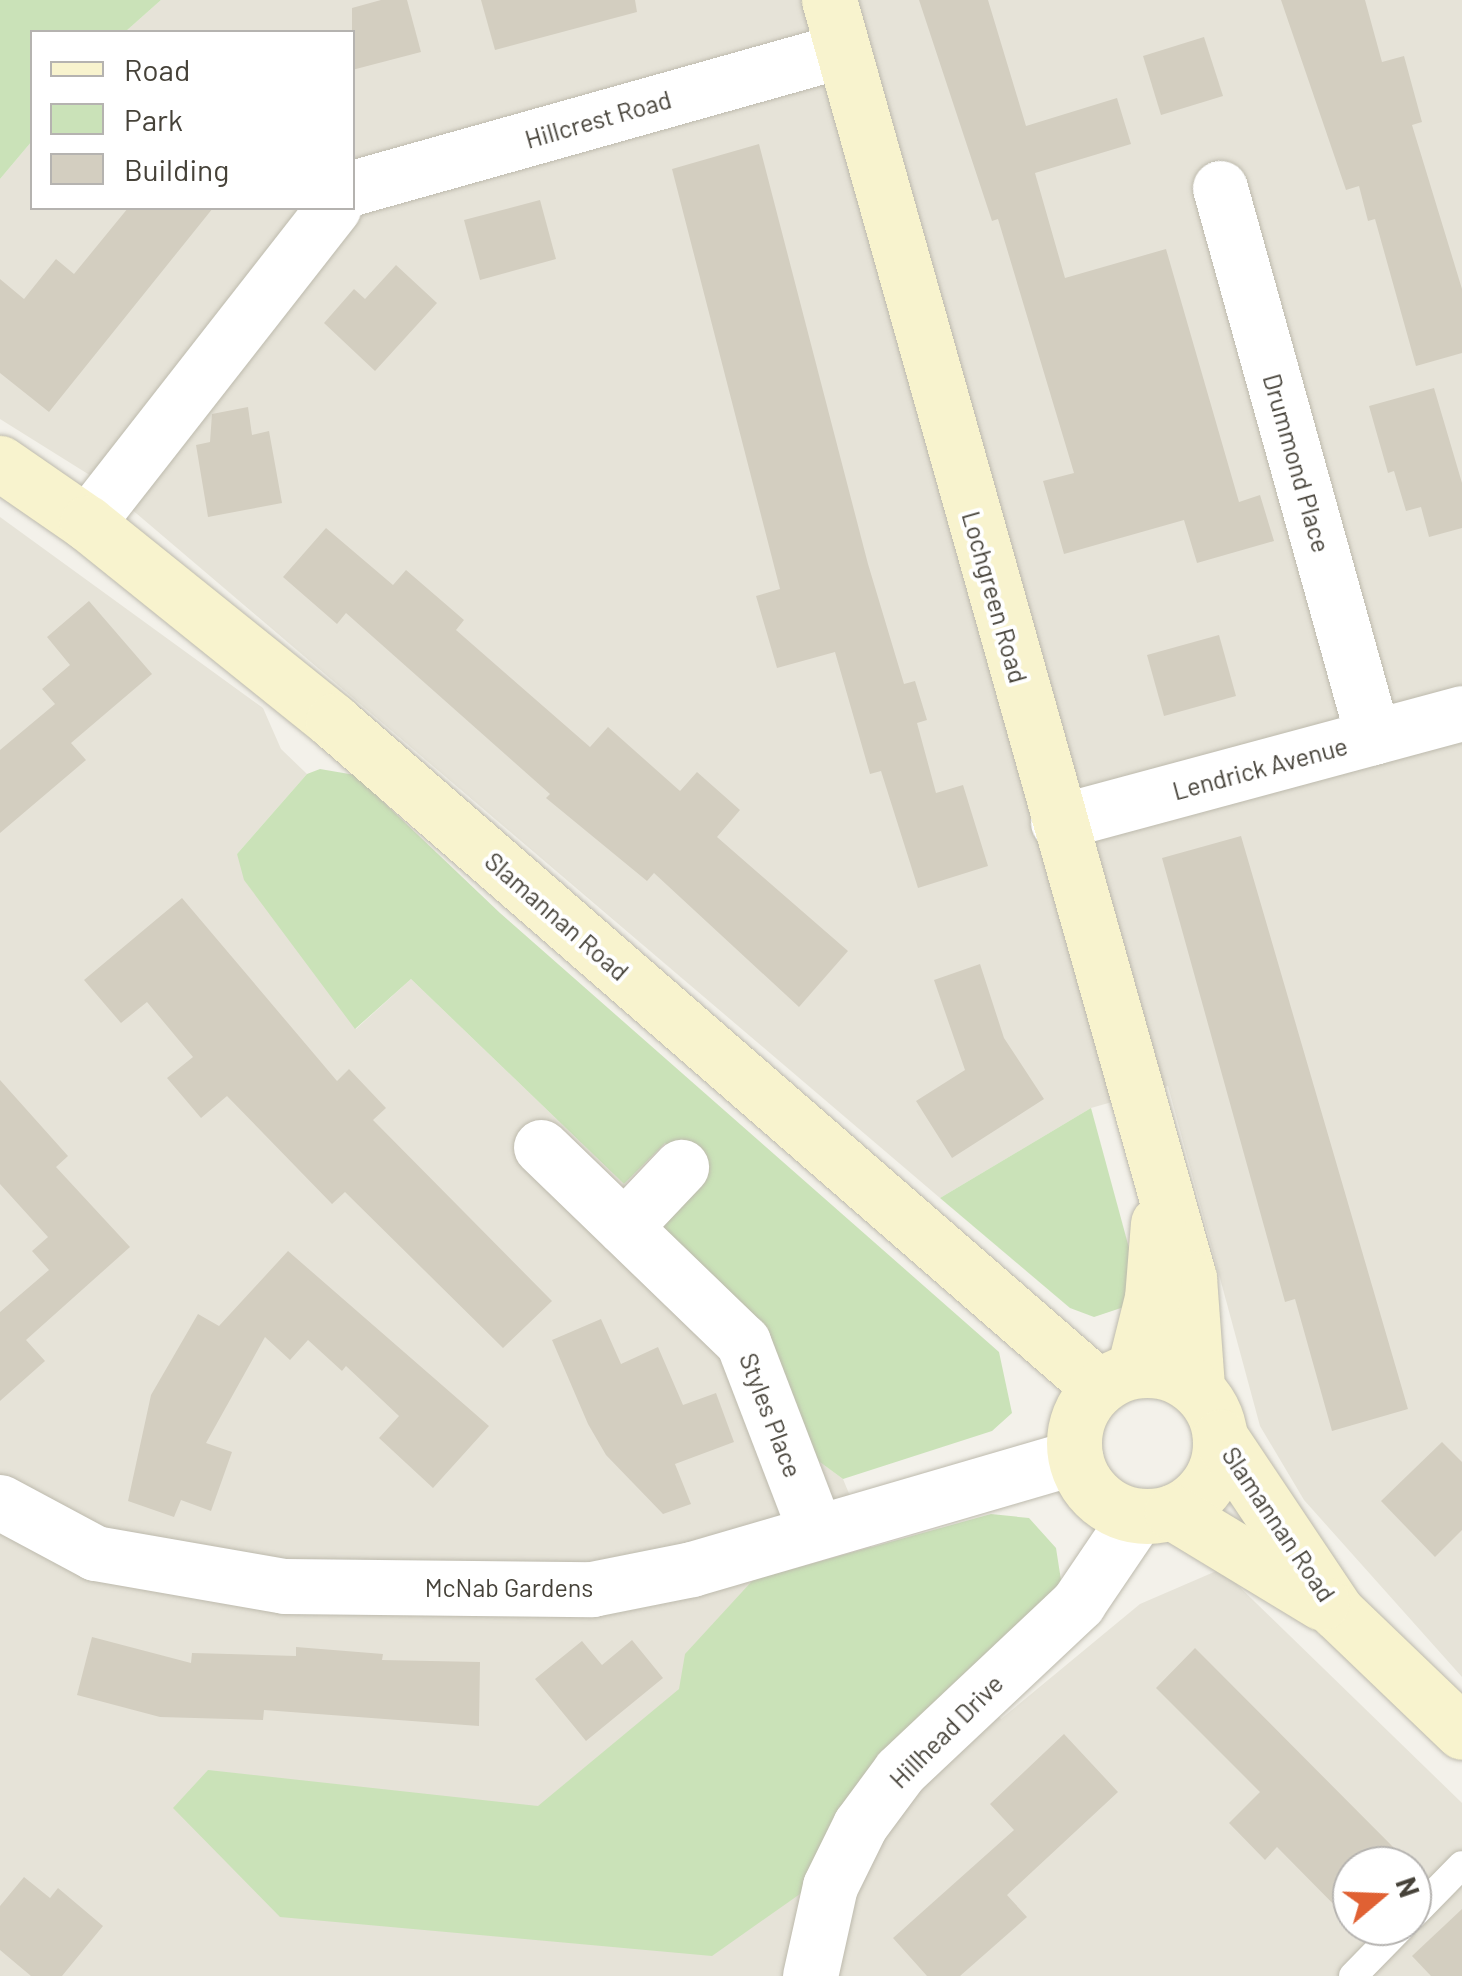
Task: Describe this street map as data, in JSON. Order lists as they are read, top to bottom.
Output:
{
  "streets": {
    "main road": ["Lochgreen Road", "Slamannan Road"],
    "street": [
      "Hillcrest Road",
      "Drummond Place",
      "Lendrick Avenue",
      "Styles Place",
      "McNab Gardens",
      "Hillhead Drive"
    ]
  },
  "crossings": [
    ["Hillcrest Road", "Lochgreen Road"],
    ["Drummond Place", "Lendrick Avenue"],
    ["Lochgreen Road", "Lendrick Avenue"],
    ["Lochgreen Road", "Slamannan Road"],
    ["Lochgreen Road", "McNab Gardens"],
    ["Lochgreen Road", "Hillhead Drive"],
    ["Slamannan Road", "McNab Gardens"],
    ["Slamannan Road", "Hillhead Drive"],
    ["Styles Place", "McNab Gardens"],
    ["McNab Gardens", "Hillhead Drive"]
  ],
  "legend": ["Road", "Park", "Building"],
  "north": "right"
}
